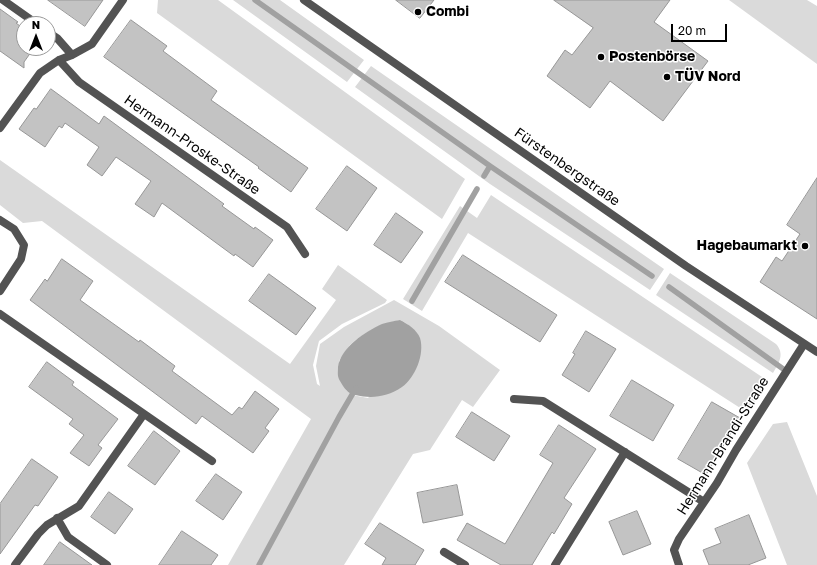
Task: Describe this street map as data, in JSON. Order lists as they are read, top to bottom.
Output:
{
  "streets": {
    "street": ["Hermann-Proske-Straße", "Fürstenbergstraße", "Hermann-Brandi-Straße"]
  },
  "crossings": [
    ["Fürstenbergstraße", "Hermann-Brandi-Straße"]
  ],
  "places": [
    "Combi",
    "Postenbörse",
    "TÜV Nord",
    "Hagebaumarkt"
  ],
  "scale_bar": "20 m",
  "north": "top"
}
